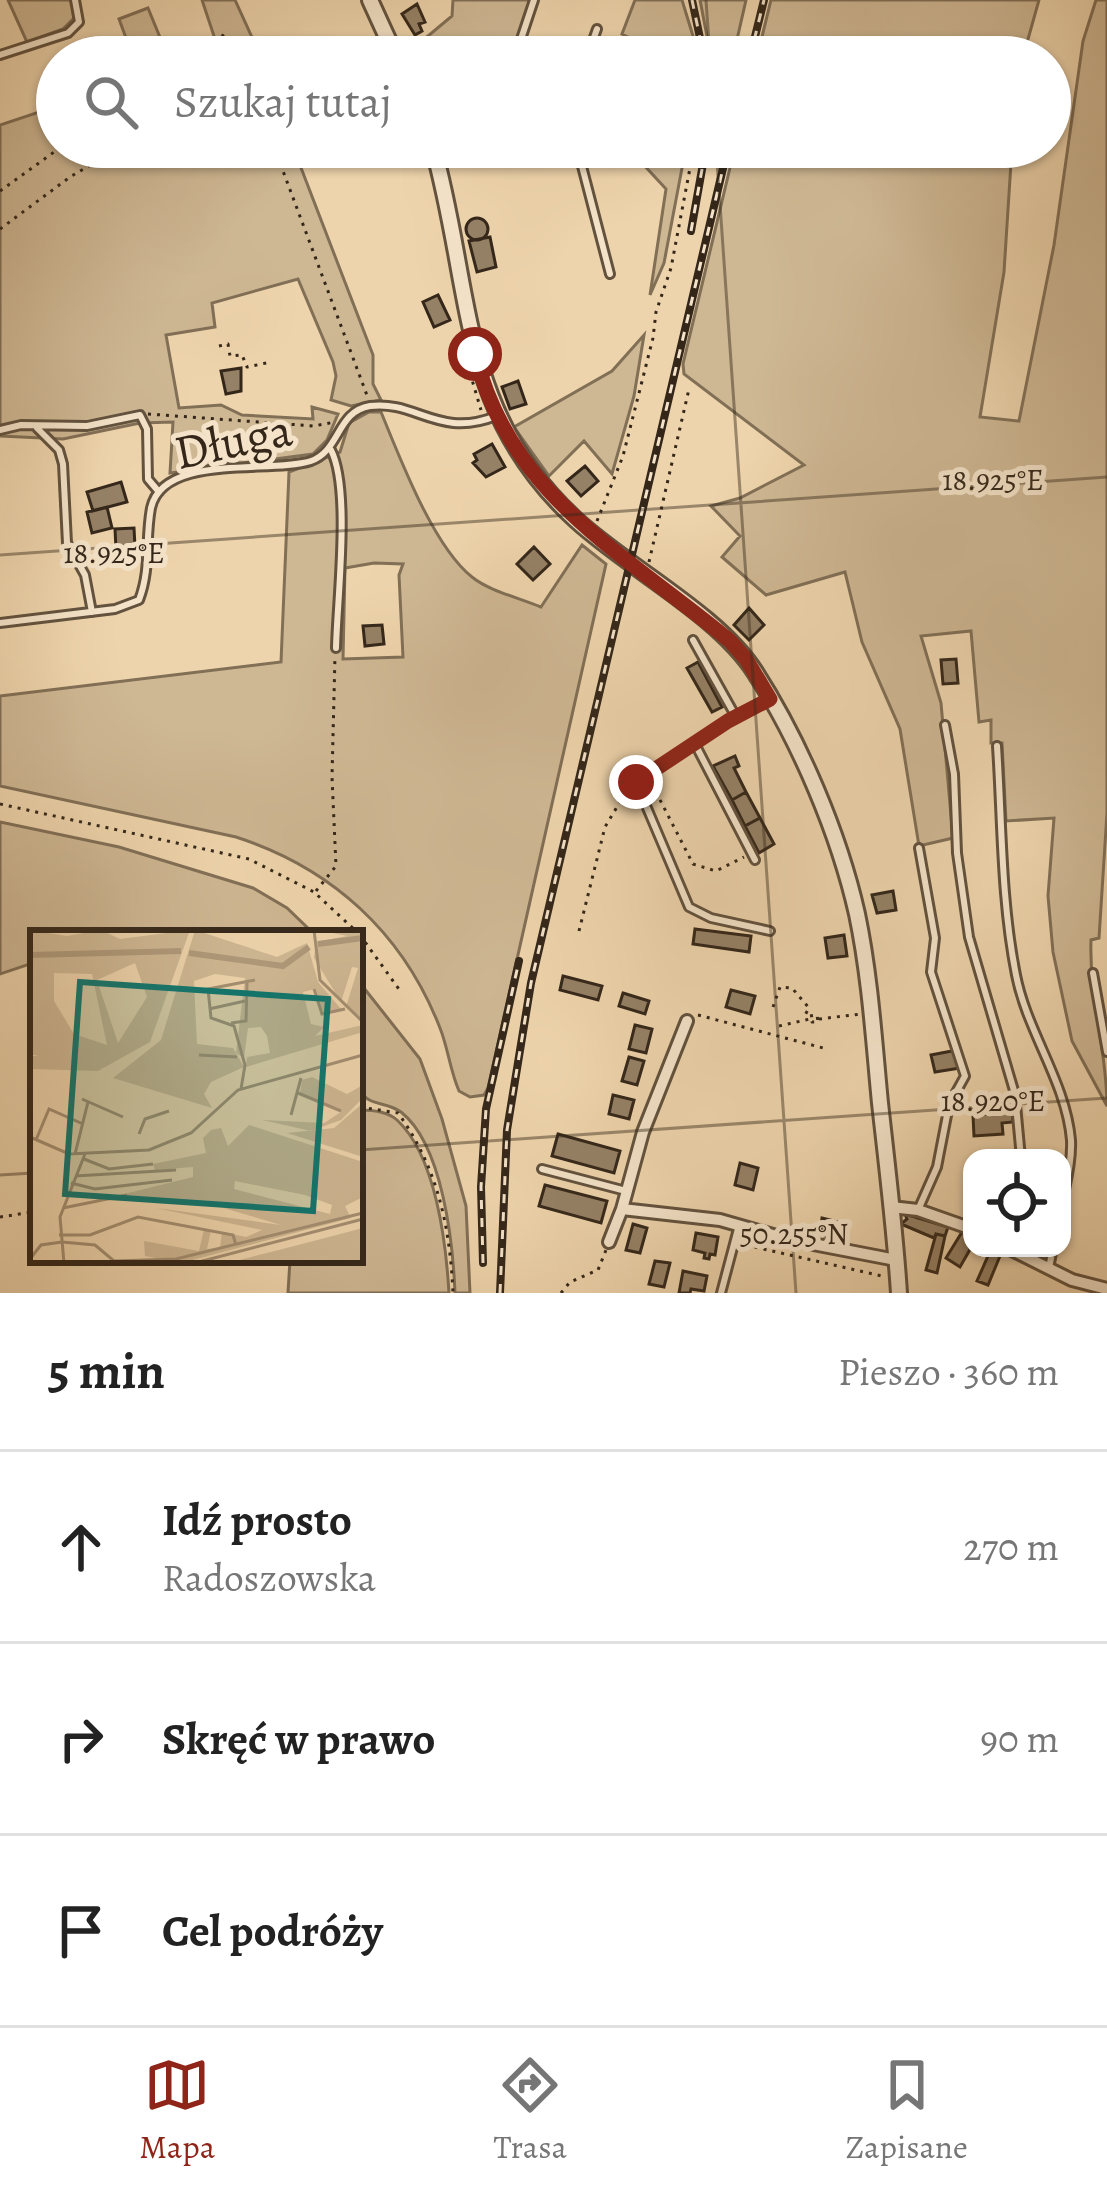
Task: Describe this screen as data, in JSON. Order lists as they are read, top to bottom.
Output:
{
  "streets": {
    "lane": ["Długa"]
  },
  "page": {
    "search": "Szukaj tutaj",
    "heading": ["5 min", "Pieszo · 360 m"],
    "list": [
      ["Idź prosto", "Radoszowska", "270 m"],
      ["Skręć w prawo", "90 m"],
      "Cel podróży"
    ],
    "nav": ["Mapa", "Trasa", "Zapisane"]
  },
  "coordinates": ["18.925°E", "18.920°E", "50.255°N"]
}
